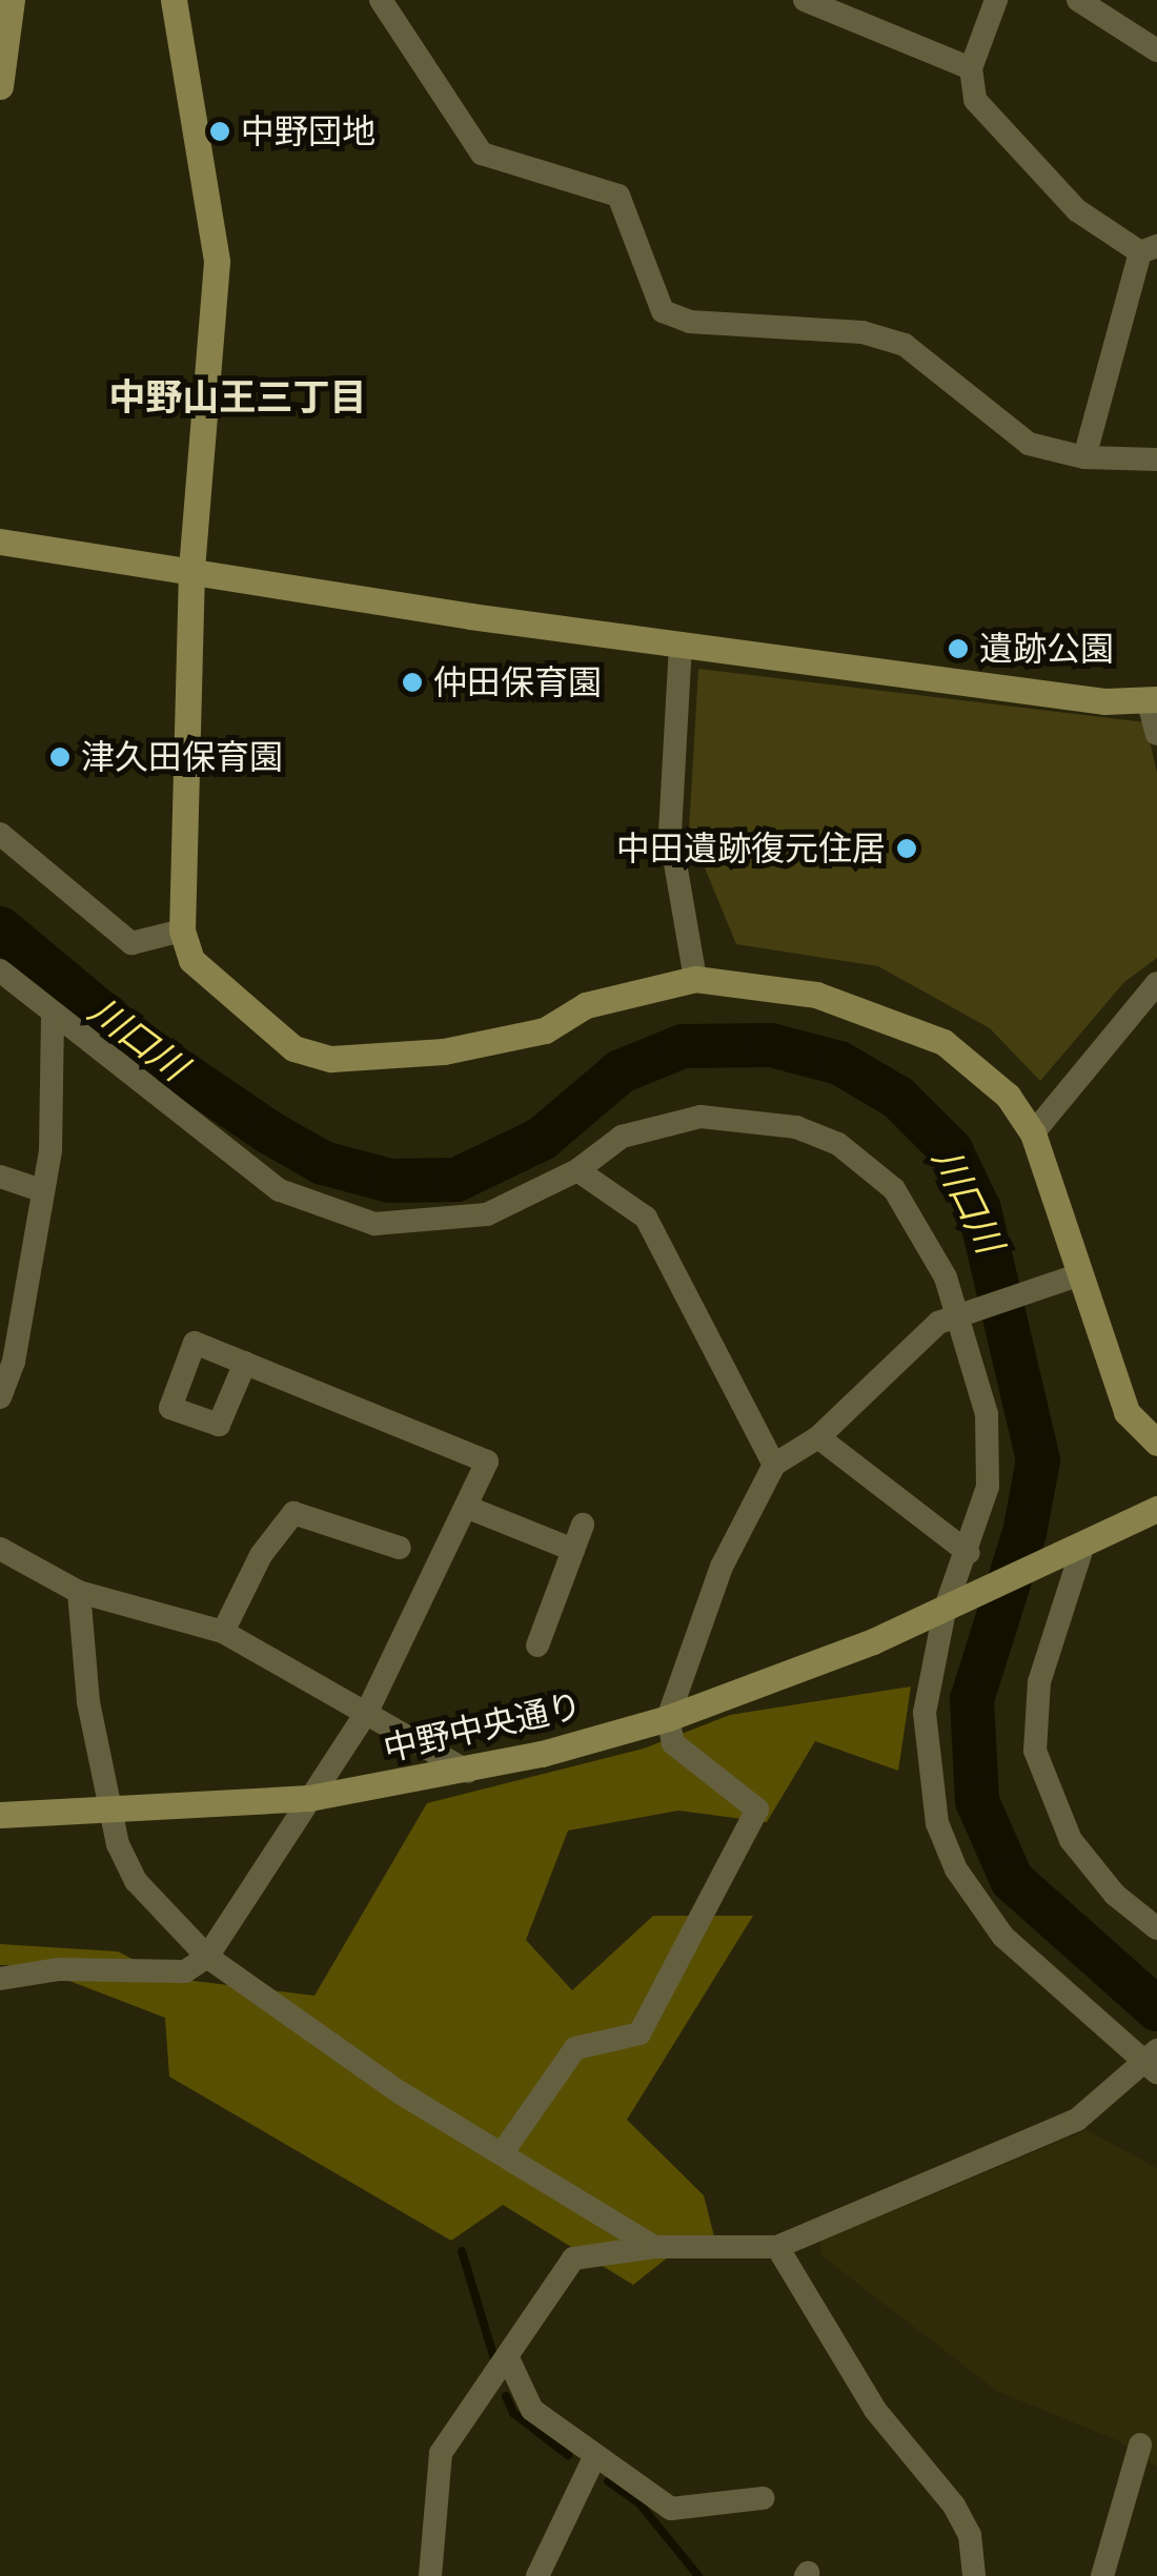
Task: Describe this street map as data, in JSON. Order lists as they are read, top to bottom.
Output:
{
  "streets": {
    "street": ["中野中央通り"]
  },
  "districts": ["中野山王三丁目"],
  "water": ["川口川"],
  "places": [
    "中野団地",
    "遺跡公園",
    "仲田保育園",
    "津久田保育園",
    "中田遺跡復元住居"
  ]
}
